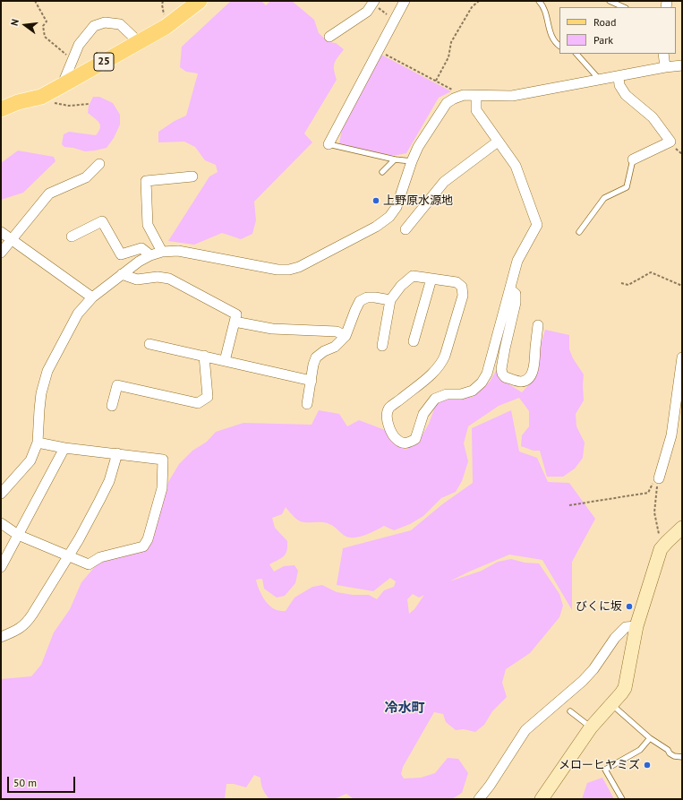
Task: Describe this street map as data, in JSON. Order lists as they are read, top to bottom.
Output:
{
  "streets": {
    "main road": ["25"]
  },
  "districts": ["冷水町"],
  "places": ["上野原水源地", "びくに坂", "メローヒヤミズ"],
  "legend": ["Road", "Park"],
  "scale_bar": "50 m",
  "north": "left"
}
